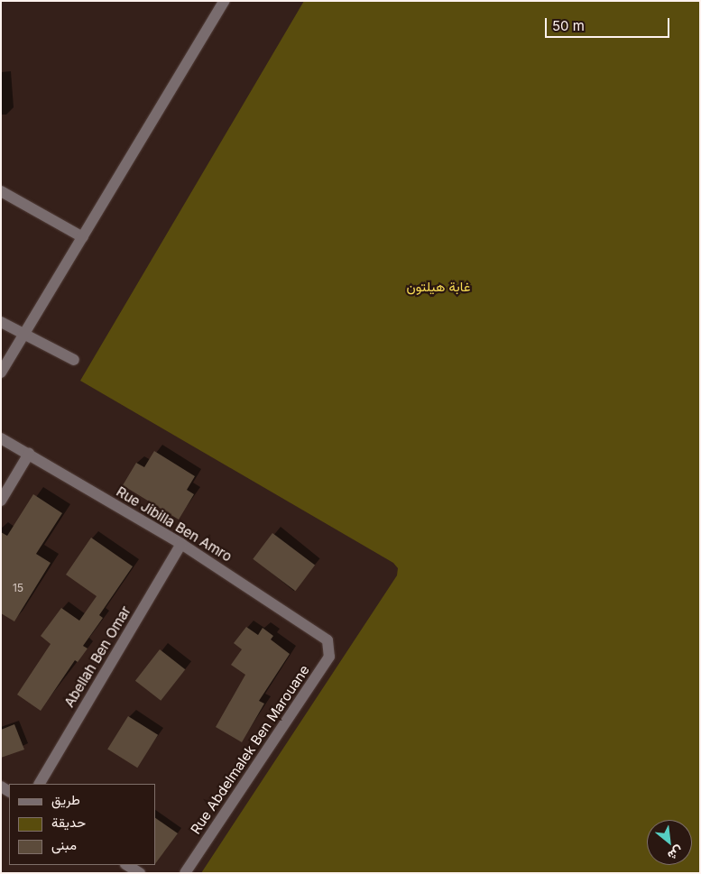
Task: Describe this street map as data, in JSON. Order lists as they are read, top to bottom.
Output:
{
  "streets": {
    "street": ["Rue Jibilla Ben Amro", "Abellah Ben Omar", "Rue Abdelmalek Ben Marouane"]
  },
  "crossings": [
    ["Rue Jibilla Ben Amro", "Abellah Ben Omar"],
    ["Rue Jibilla Ben Amro", "Rue Abdelmalek Ben Marouane"]
  ],
  "parks": ["غابة هيلتون"],
  "house_numbers": ["15"],
  "legend": ["طريق", "حديقة", "مبنى"],
  "scale_bar": "50 m",
  "north": "bottom right"
}
